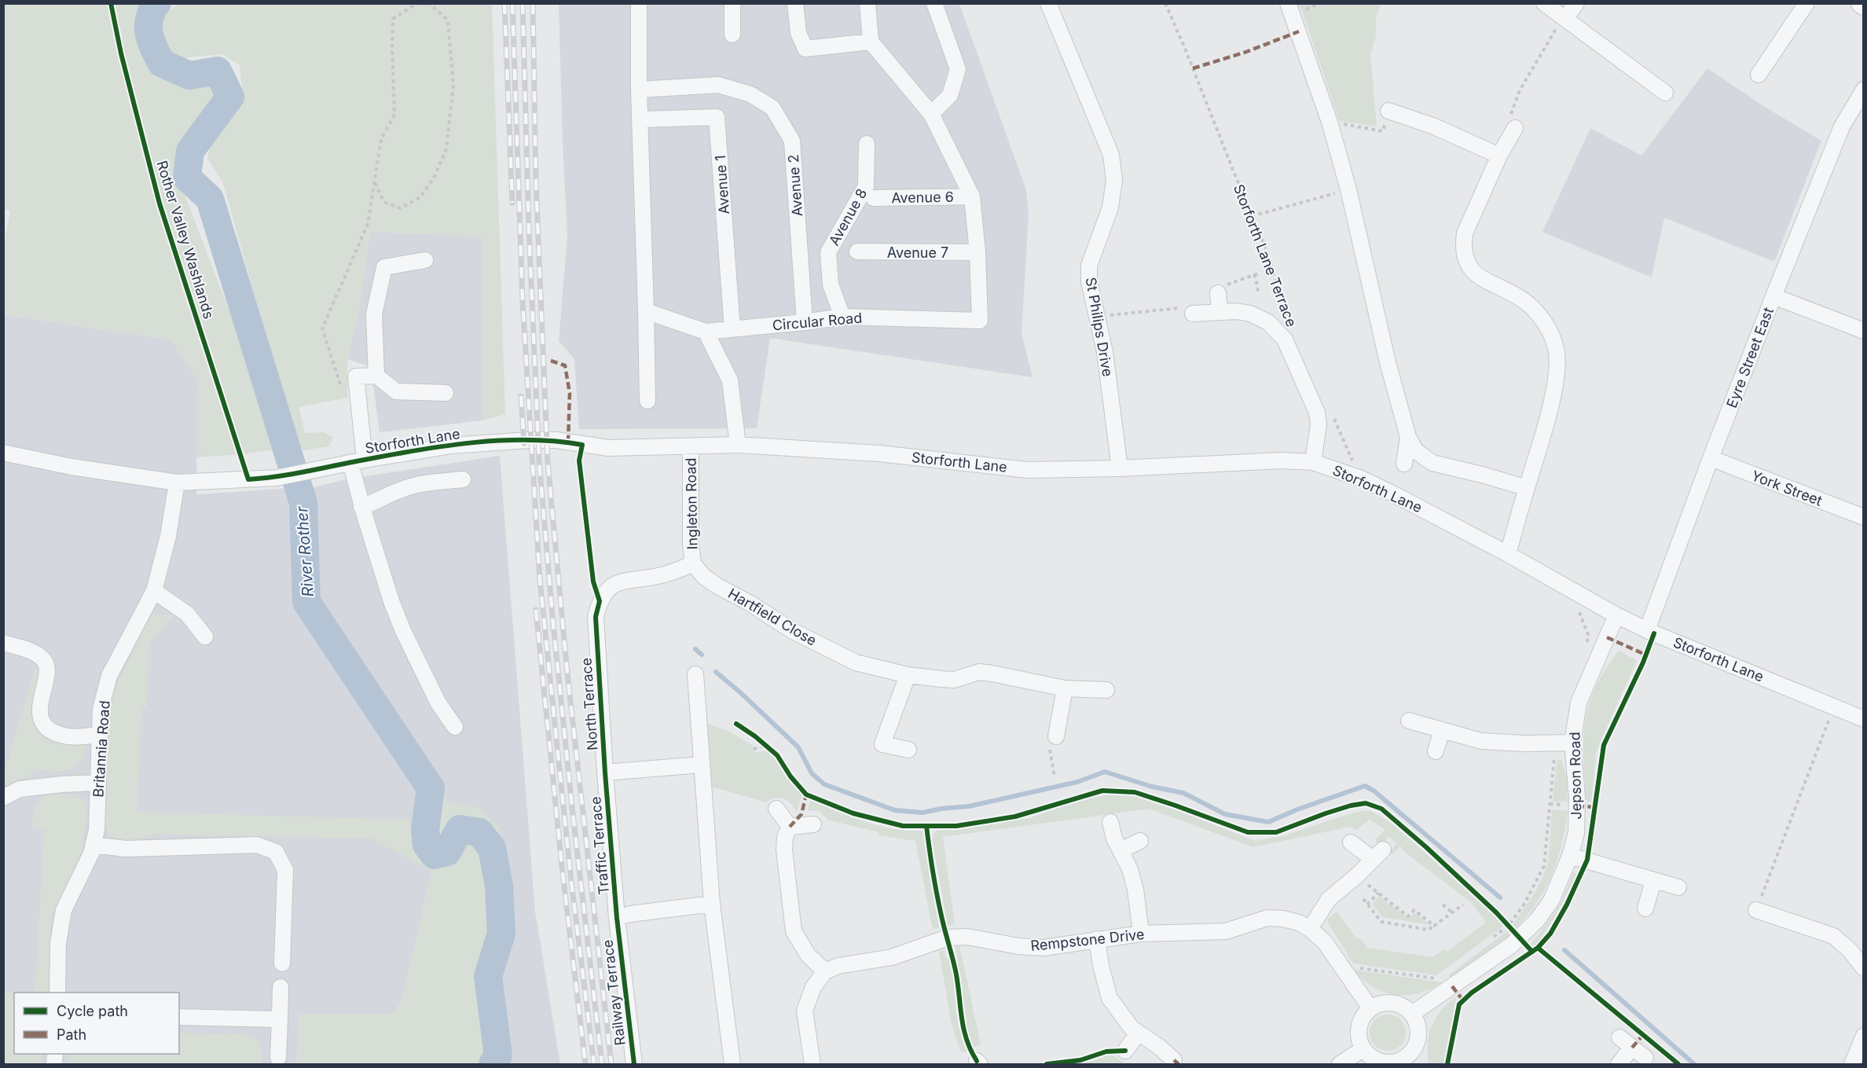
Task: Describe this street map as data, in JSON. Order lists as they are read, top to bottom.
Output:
{
  "streets": {
    "street": [
      "Avenue 1",
      "Avenue 2",
      "Avenue 6",
      "Avenue 8",
      "Avenue 7",
      "Circular Road",
      "St Philips Drive",
      "Eyre Street East",
      "Storforth Lane",
      "York Street",
      "Ingleton Road",
      "Hartfield Close",
      "North Terrace",
      "Britannia Road",
      "Jepson Road",
      "Traffic Terrace",
      "Rempstone Drive",
      "Railway Terrace"
    ],
    "path": ["Storforth Lane Terrace"],
    "cycle path": ["Rother Valley Washlands"]
  },
  "crossings": [
    ["Avenue 1", "Circular Road"],
    ["Avenue 2", "Circular Road"],
    ["Avenue 6", "Circular Road"],
    ["Avenue 8", "Circular Road"],
    ["Avenue 7", "Circular Road"],
    ["St Philips Drive", "Storforth Lane"],
    ["Eyre Street East", "Storforth Lane"],
    ["Eyre Street East", "York Street"],
    ["Storforth Lane", "Ingleton Road"],
    ["Storforth Lane", "Britannia Road"],
    ["Storforth Lane", "Jepson Road"],
    ["Ingleton Road", "Hartfield Close"],
    ["Ingleton Road", "North Terrace"],
    ["North Terrace", "Traffic Terrace"],
    ["Jepson Road", "Rempstone Drive"],
    ["Traffic Terrace", "Railway Terrace"]
  ],
  "water": ["River Rother"],
  "legend": ["Cycle path", "Path"]
}
